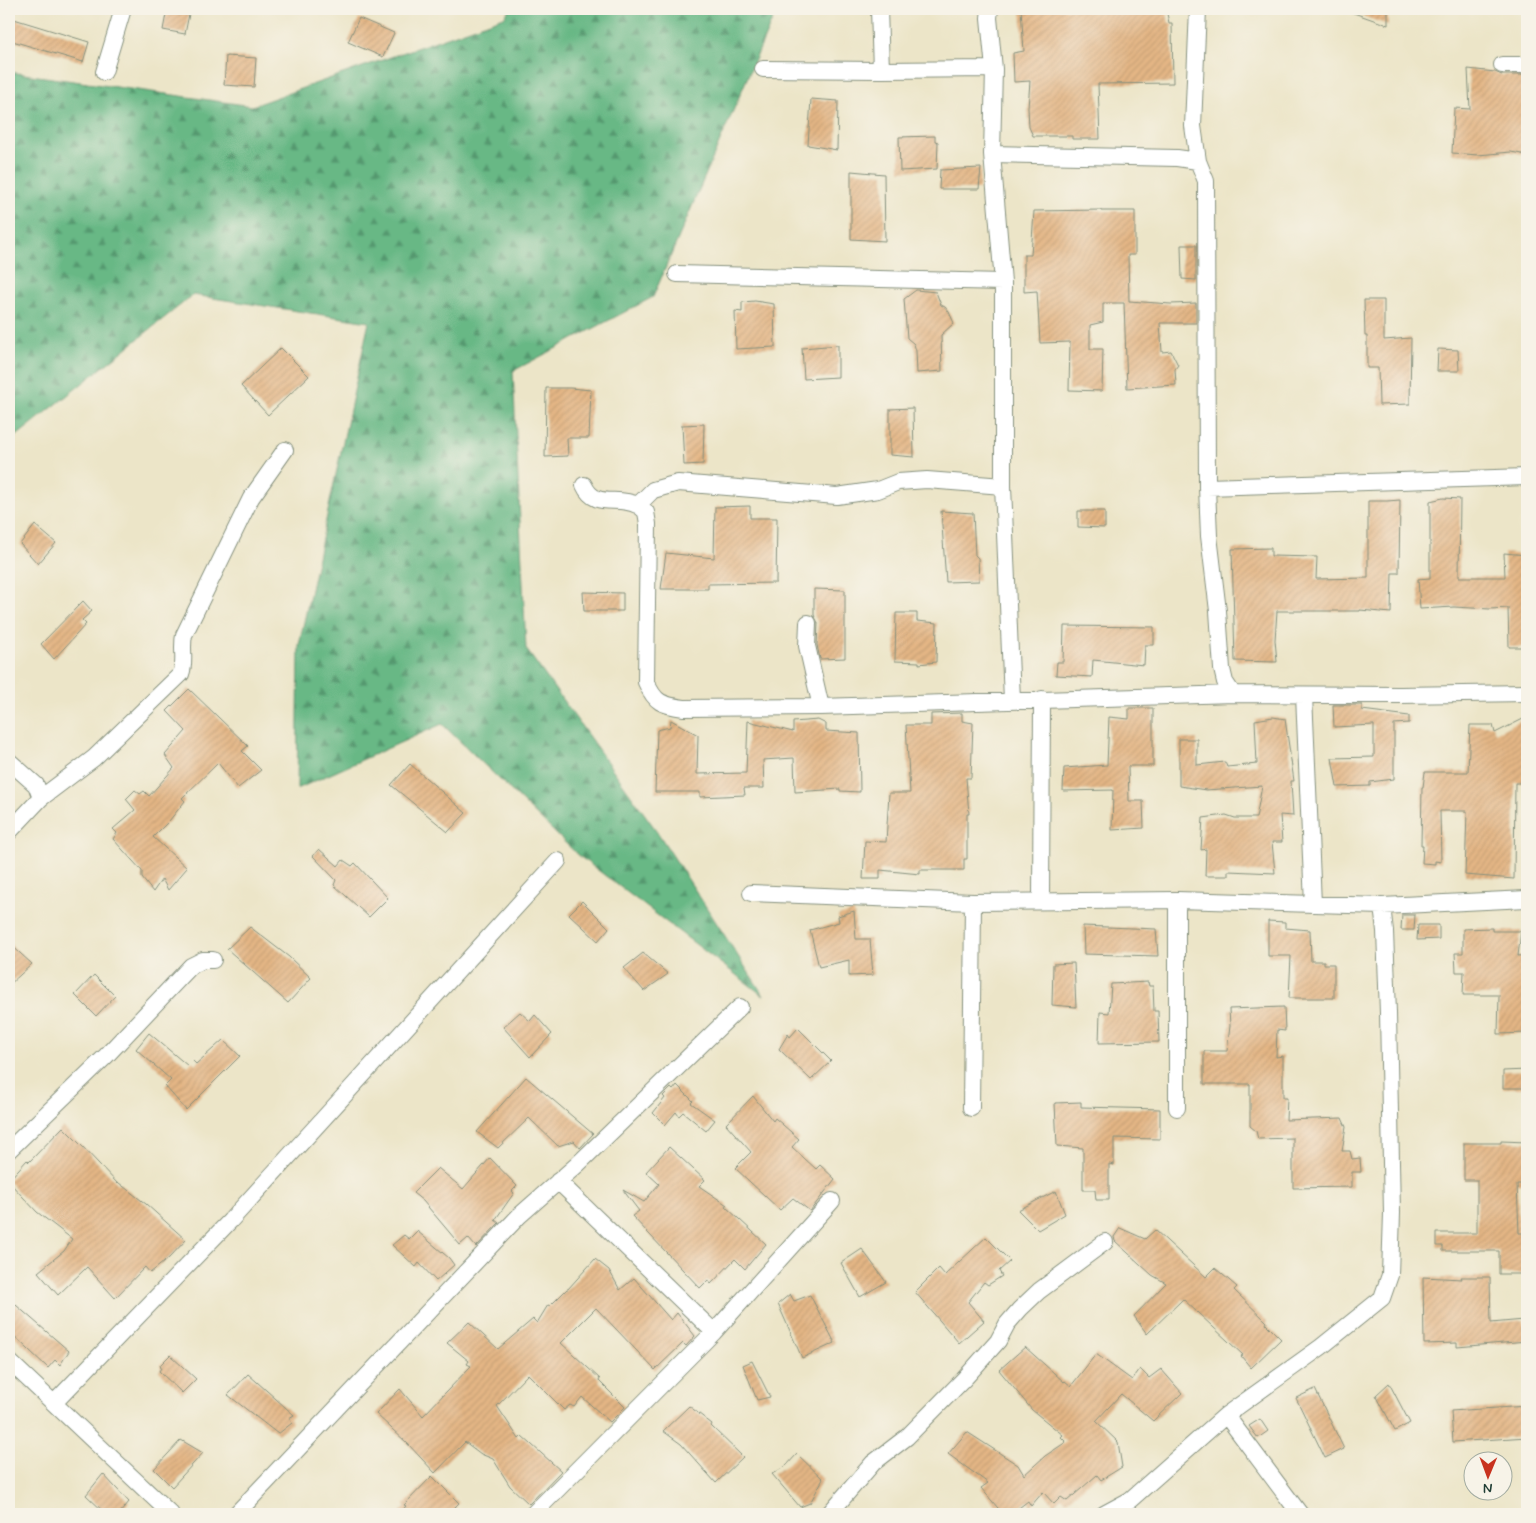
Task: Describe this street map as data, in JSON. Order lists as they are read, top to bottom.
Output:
{
  "north": "bottom"
}
